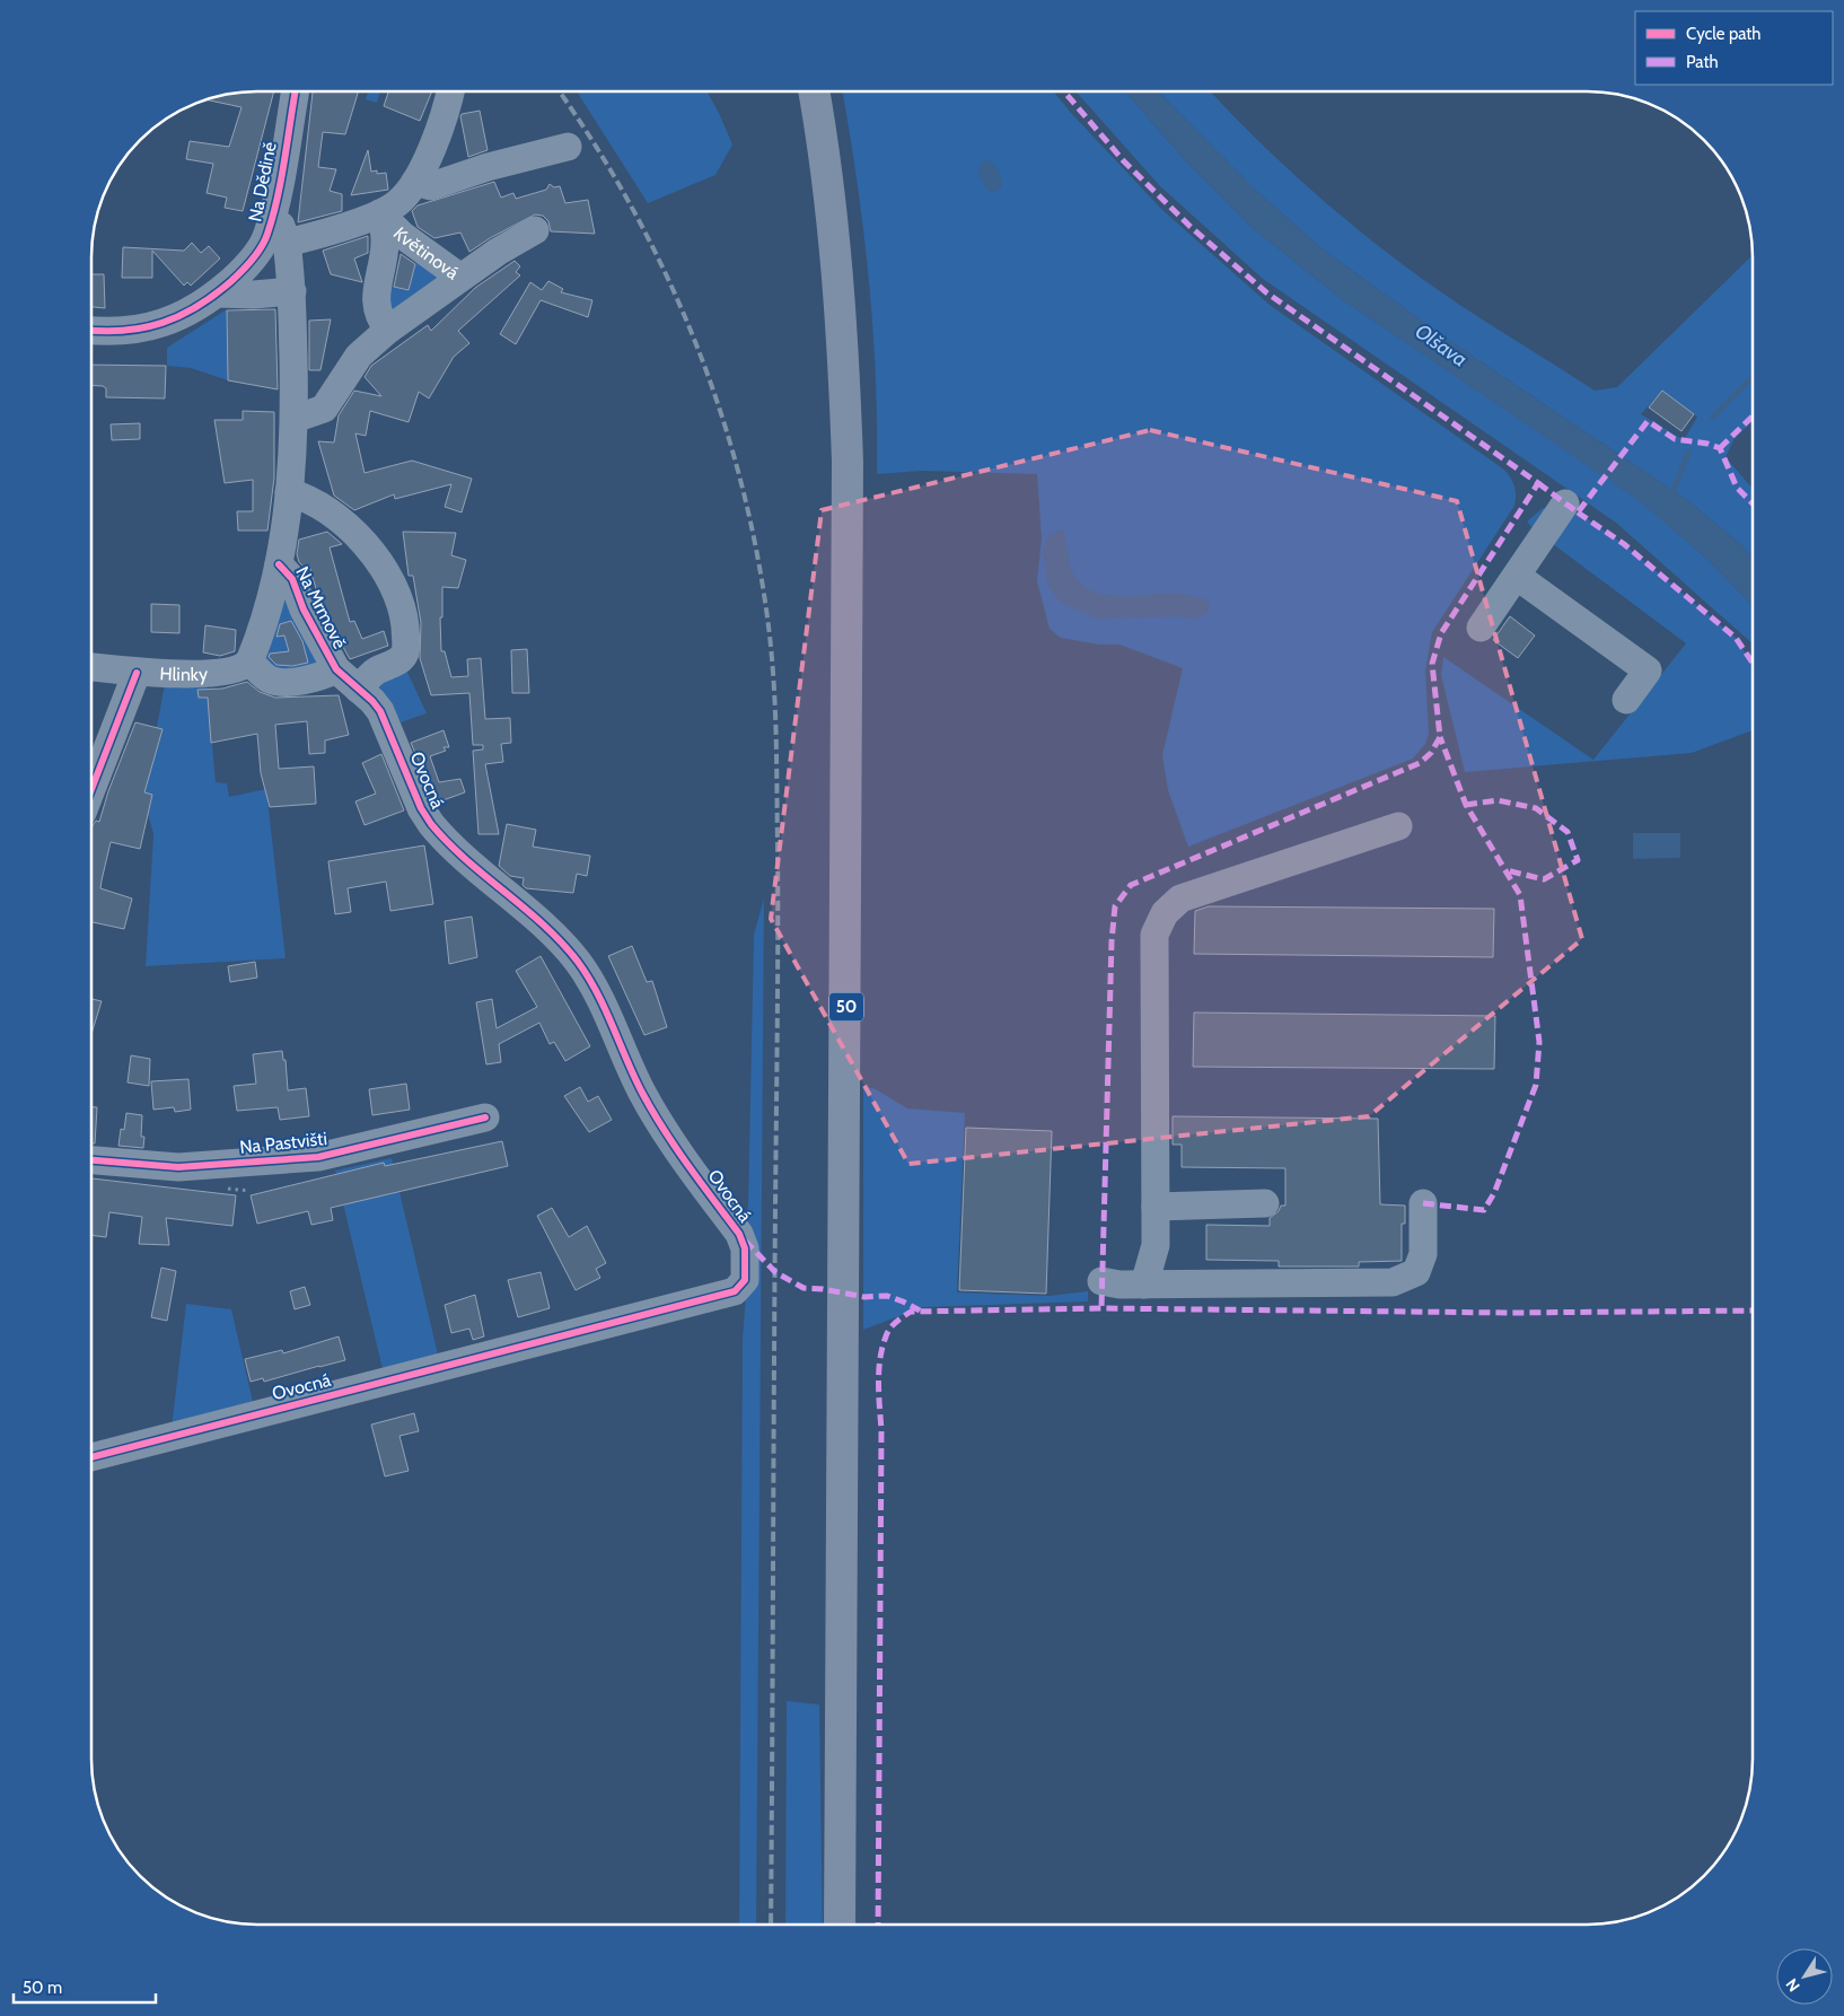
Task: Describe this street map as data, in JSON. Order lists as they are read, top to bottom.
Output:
{
  "streets": {
    "main road": ["50"],
    "street": [
      "Na Dědině",
      "Květinová",
      "Na Mrmově",
      "Hlinky",
      "Ovocná",
      "Na Pastvišti"
    ]
  },
  "crossings": [
    ["Květinová", "Na Mrmově"],
    ["Na Mrmově", "Hlinky"],
    ["Na Mrmově", "Ovocná"]
  ],
  "water": ["Olšava"],
  "legend": ["Cycle path", "Path"],
  "scale_bar": "50 m",
  "north": "bottom left"
}
